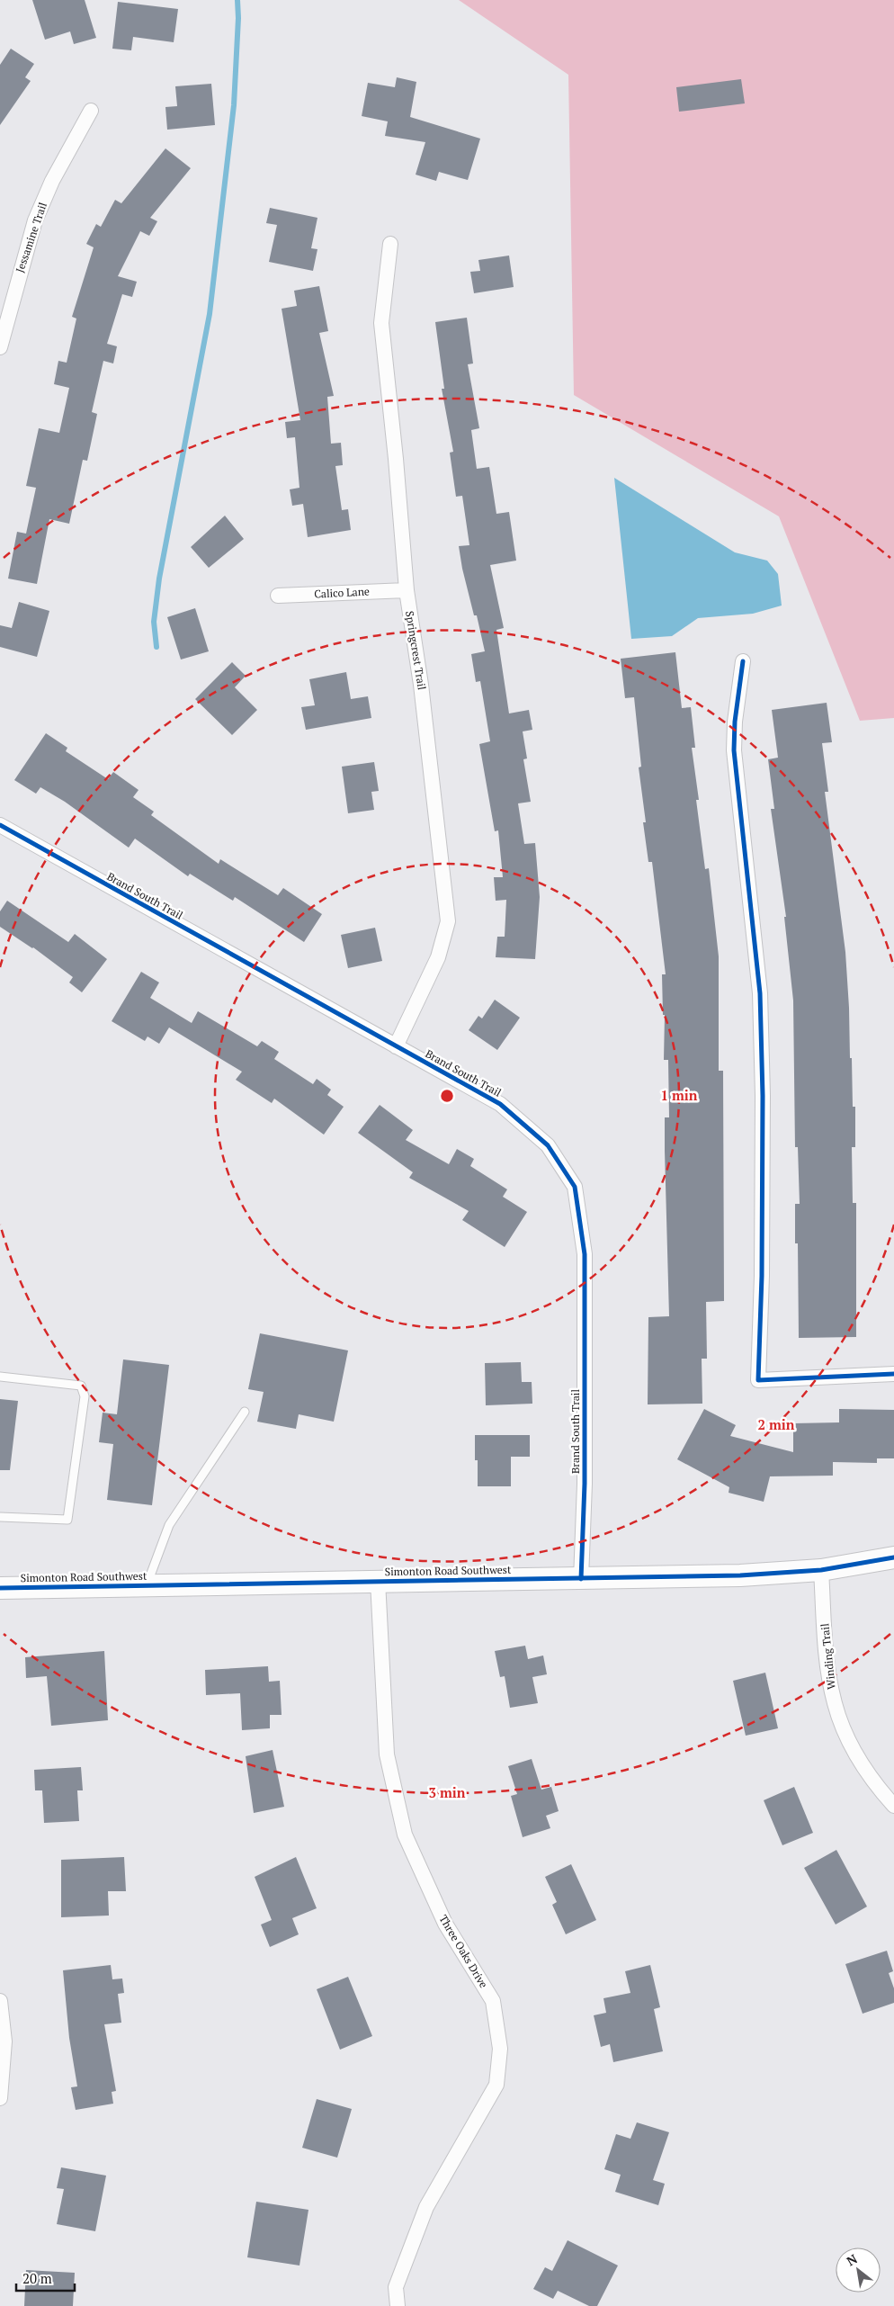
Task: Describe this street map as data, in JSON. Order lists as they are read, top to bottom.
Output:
{
  "streets": {
    "street": [
      "Jessamine Trail",
      "Calico Lane",
      "Springcrest Trail",
      "Brand South Trail",
      "Simonton Road Southwest",
      "Winding Trail",
      "Three Oaks Drive"
    ]
  },
  "crossings": [
    ["Calico Lane", "Springcrest Trail"],
    ["Springcrest Trail", "Brand South Trail"],
    ["Brand South Trail", "Simonton Road Southwest"],
    ["Simonton Road Southwest", "Winding Trail"],
    ["Simonton Road Southwest", "Three Oaks Drive"]
  ],
  "scale_bar": "20 m",
  "north": "top left",
  "rings": ["1 min", "2 min", "3 min"]
}
